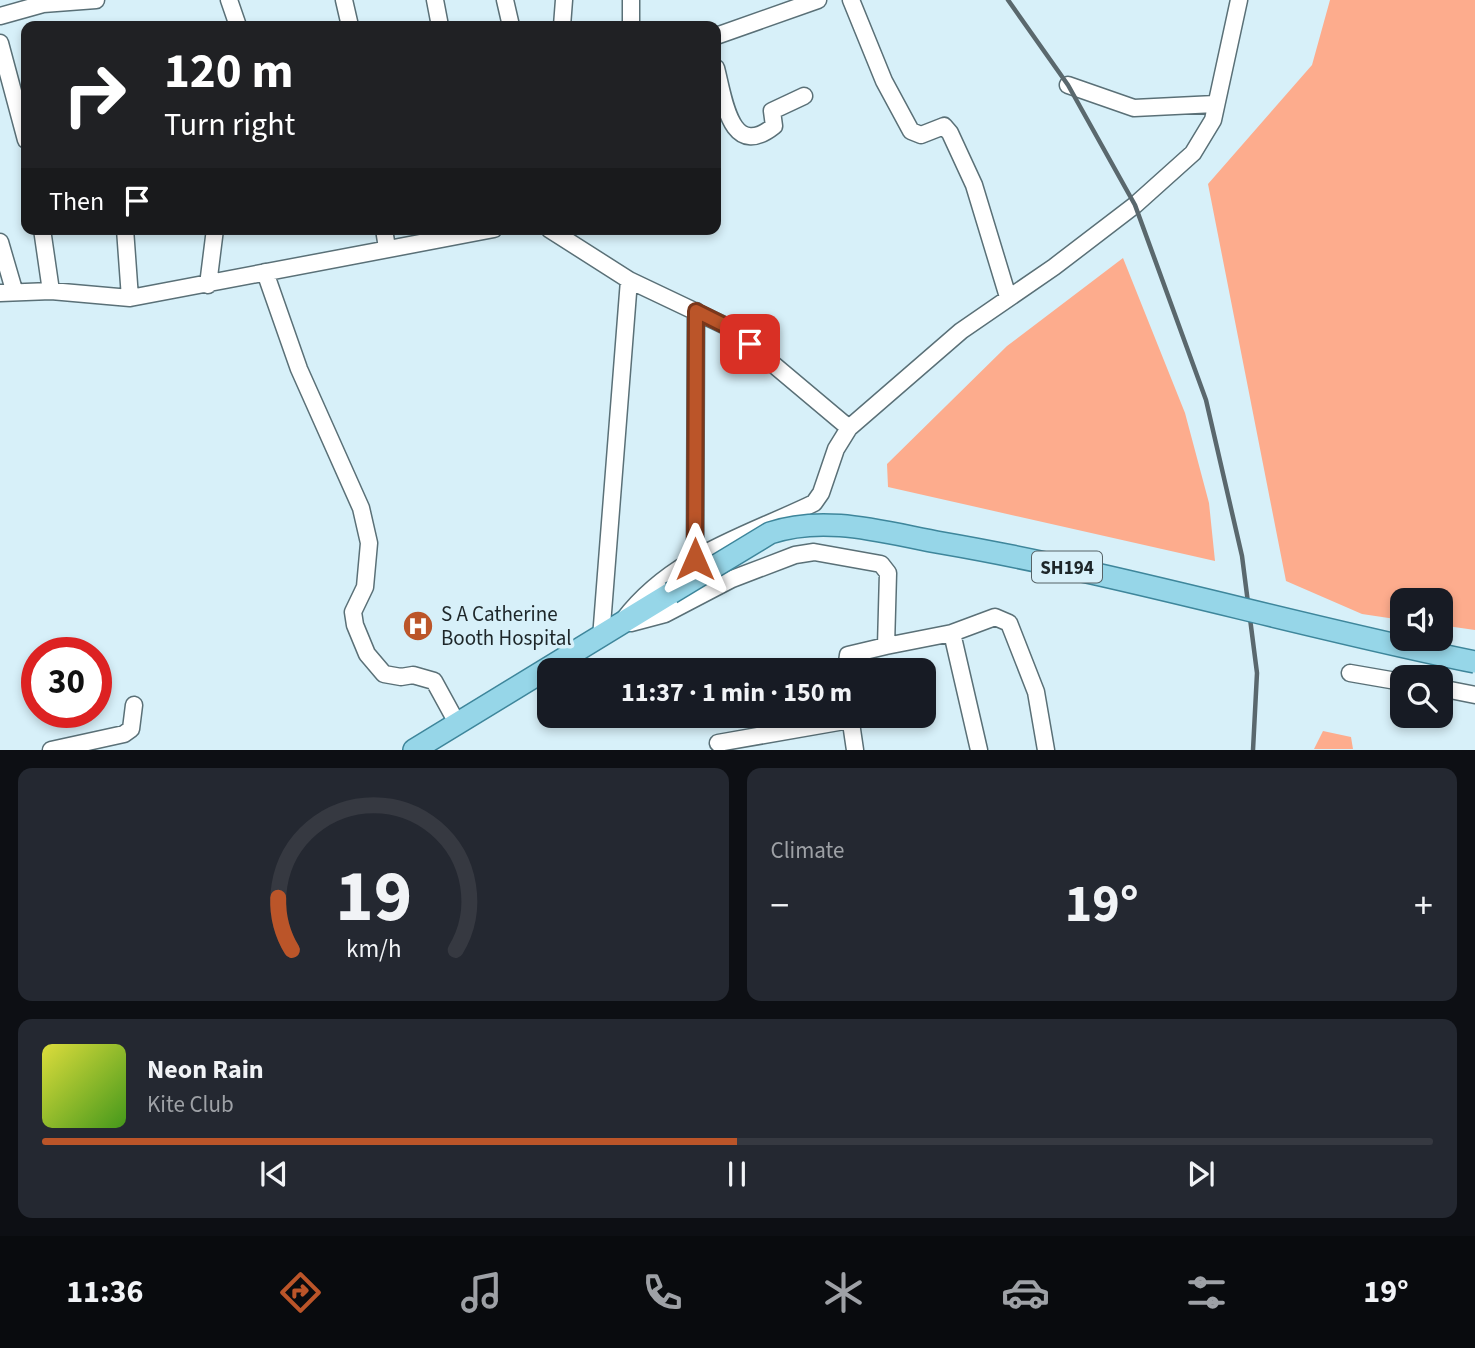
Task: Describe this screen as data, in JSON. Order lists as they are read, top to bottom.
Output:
{
  "streets": {
    "main road": ["SH194"]
  },
  "places": {
    "hospital": ["S A Catherine Booth Hospital"]
  },
  "page": {
    "turn": ["120 m", "Turn right"],
    "then": "Then",
    "limit": "30",
    "trip": "11:37 · 1 min · 150 m",
    "tile": "Climate",
    "heat": ["−", "19°", "+"],
    "song": ["Neon Rain", "Kite Club"],
    "tabs": ["11:36", "19°"],
    "gauge": ["19", "km/h"]
  }
}
